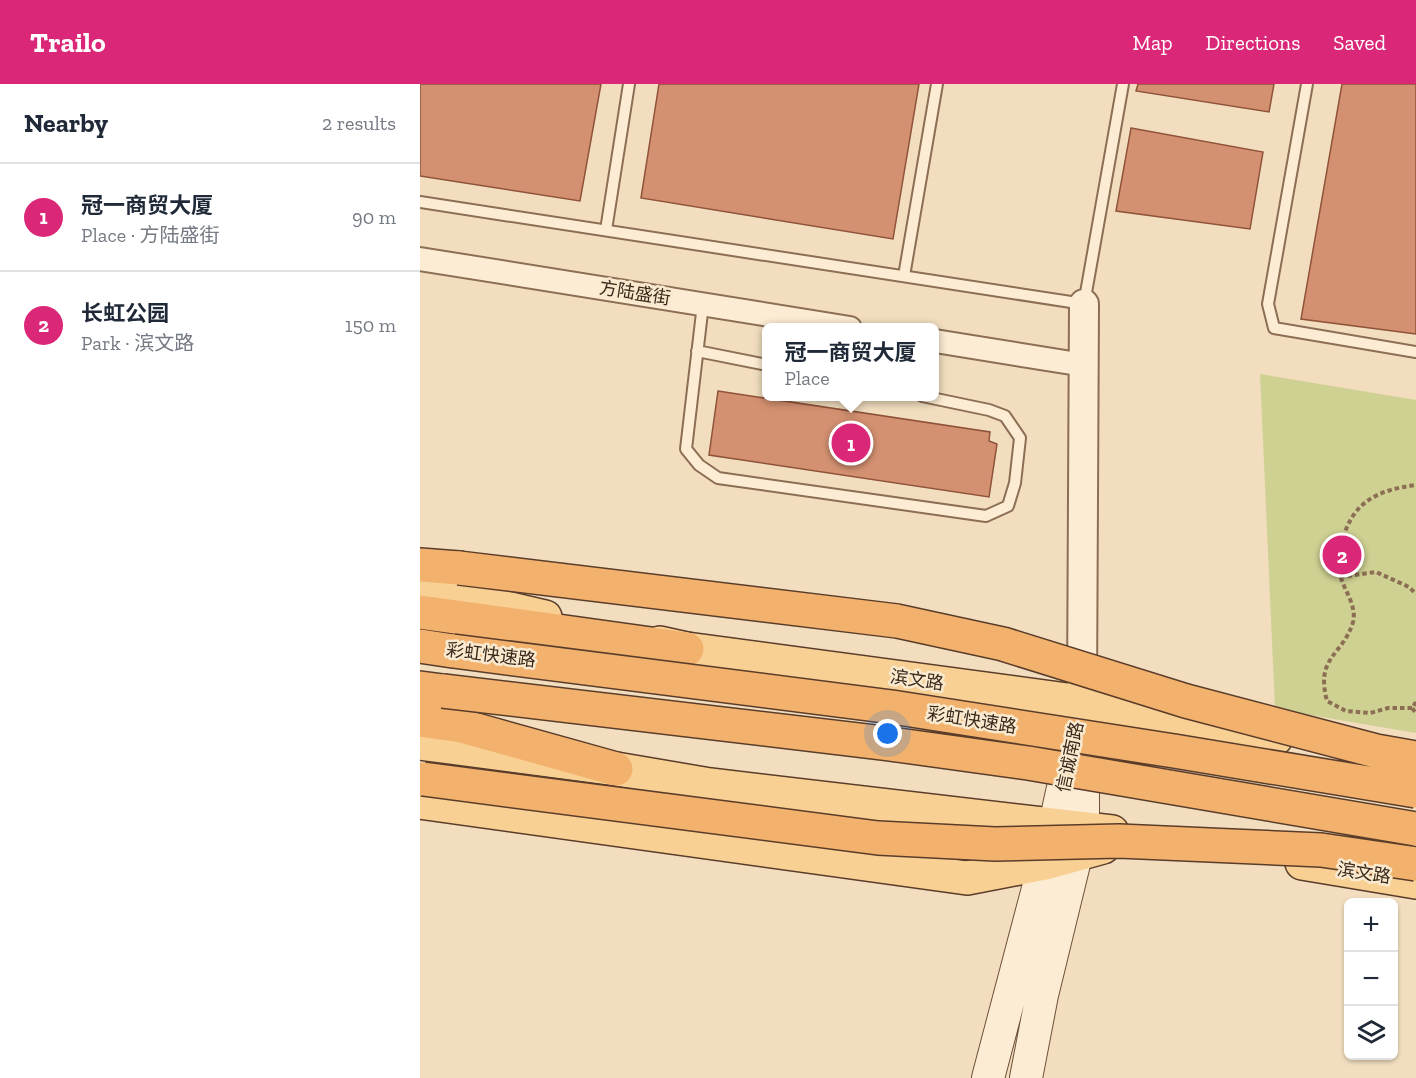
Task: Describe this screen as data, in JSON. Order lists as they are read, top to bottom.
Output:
{
  "streets": {
    "highway": ["彩虹快速路"],
    "main road": ["滨文路", "信诚南路"],
    "street": ["方陆盛街"]
  },
  "crossings": [
    ["滨文路", "信诚南路"]
  ],
  "page": {
    "header": "Trailo",
    "nav": ["Map", "Directions", "Saved"],
    "heading": ["Nearby", "2 results"],
    "list": [
      {
        "mark": "1",
        "name": "冠一商贸大厦",
        "note": "Place · 方陆盛街",
        "value": "90 m"
      },
      {
        "mark": "2",
        "name": "长虹公园",
        "note": "Park · 滨文路",
        "value": "150 m"
      }
    ],
    "popup": ["冠一商贸大厦", "Place"],
    "pins": ["1", "2"],
    "map_buttons": ["+", "−"]
  }
}
